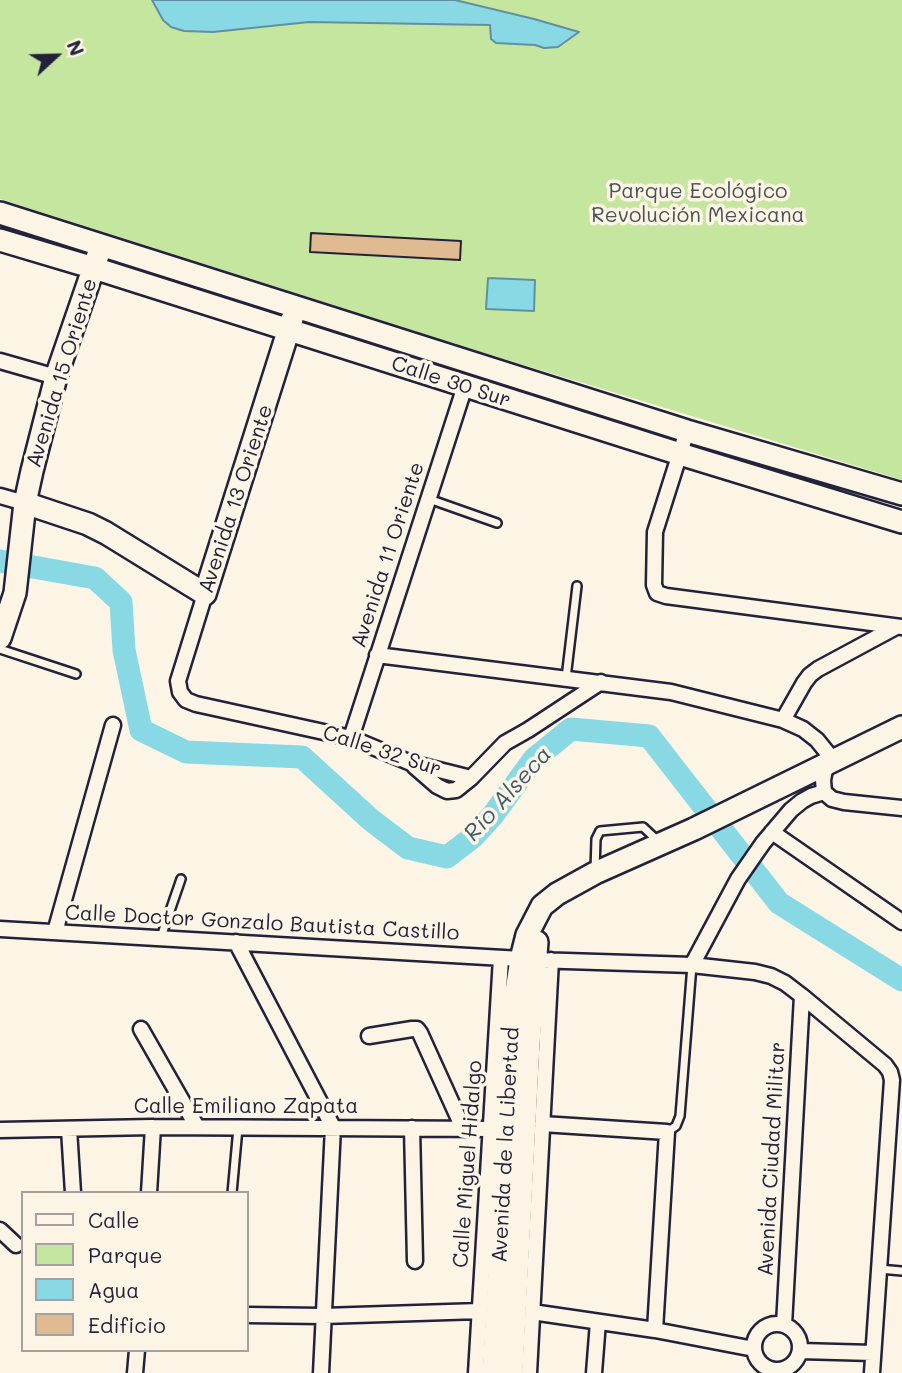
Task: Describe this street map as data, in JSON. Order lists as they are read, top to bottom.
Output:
{
  "streets": {
    "main road": [
      "Avenida 15 Oriente",
      "Calle 30 Sur",
      "Avenida 13 Oriente",
      "Avenida de la Libertad"
    ],
    "street": [
      "Avenida 11 Oriente",
      "Calle 32 Sur",
      "Calle Doctor Gonzalo Bautista Castillo",
      "Calle Emiliano Zapata",
      "Avenida Ciudad Militar",
      "Calle Miguel Hidalgo"
    ]
  },
  "crossings": [
    ["Avenida 15 Oriente", "Calle 30 Sur"],
    ["Calle 30 Sur", "Avenida 13 Oriente"],
    ["Calle 30 Sur", "Avenida 11 Oriente"],
    ["Avenida 13 Oriente", "Calle 32 Sur"],
    ["Avenida 11 Oriente", "Calle 32 Sur"],
    ["Calle Doctor Gonzalo Bautista Castillo", "Avenida de la Libertad"],
    ["Calle Doctor Gonzalo Bautista Castillo", "Avenida Ciudad Militar"],
    ["Calle Doctor Gonzalo Bautista Castillo", "Calle Miguel Hidalgo"],
    ["Calle Emiliano Zapata", "Calle Miguel Hidalgo"],
    ["Avenida de la Libertad", "Calle Miguel Hidalgo"]
  ],
  "water": ["Rio Alseca"],
  "parks": ["Parque Ecológico Revolución Mexicana"],
  "legend": [
    "Calle",
    "Parque",
    "Agua",
    "Edificio"
  ],
  "north": "right"
}
